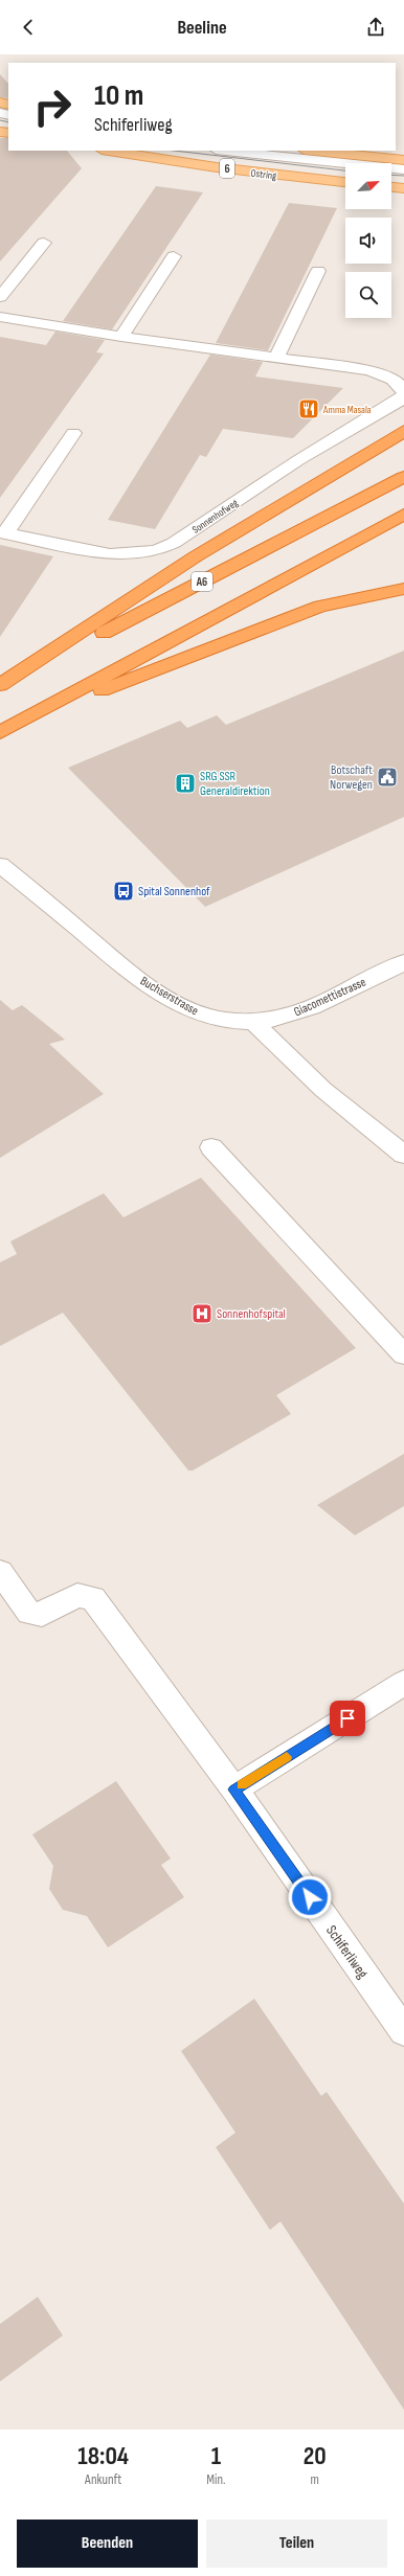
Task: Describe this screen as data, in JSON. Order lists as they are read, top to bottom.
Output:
{
  "streets": {
    "highway": ["A6"],
    "main road": ["6", "Ostring"],
    "street": [
      "Sonnenhofweg",
      "Buchserstrasse",
      "Giacomettistrasse",
      "Schiferliweg"
    ]
  },
  "crossings": [
    ["Buchserstrasse", "Giacomettistrasse"]
  ],
  "places": {
    "restaurant": ["Amma Masala"],
    "public building": ["Botschaft Norwegen"],
    "building": ["SRG SSR Generaldirektion"],
    "bus stop": ["Spital Sonnenhof"],
    "hospital": ["Sonnenhofspital"]
  },
  "north": "top right",
  "page": {
    "header": "Beeline",
    "turn": ["10 m", "Schiferliweg"],
    "eta": [
      "18:04",
      "Ankunft",
      "1",
      "Min.",
      "20",
      "m"
    ],
    "buttons": ["Beenden", "Teilen"]
  }
}
